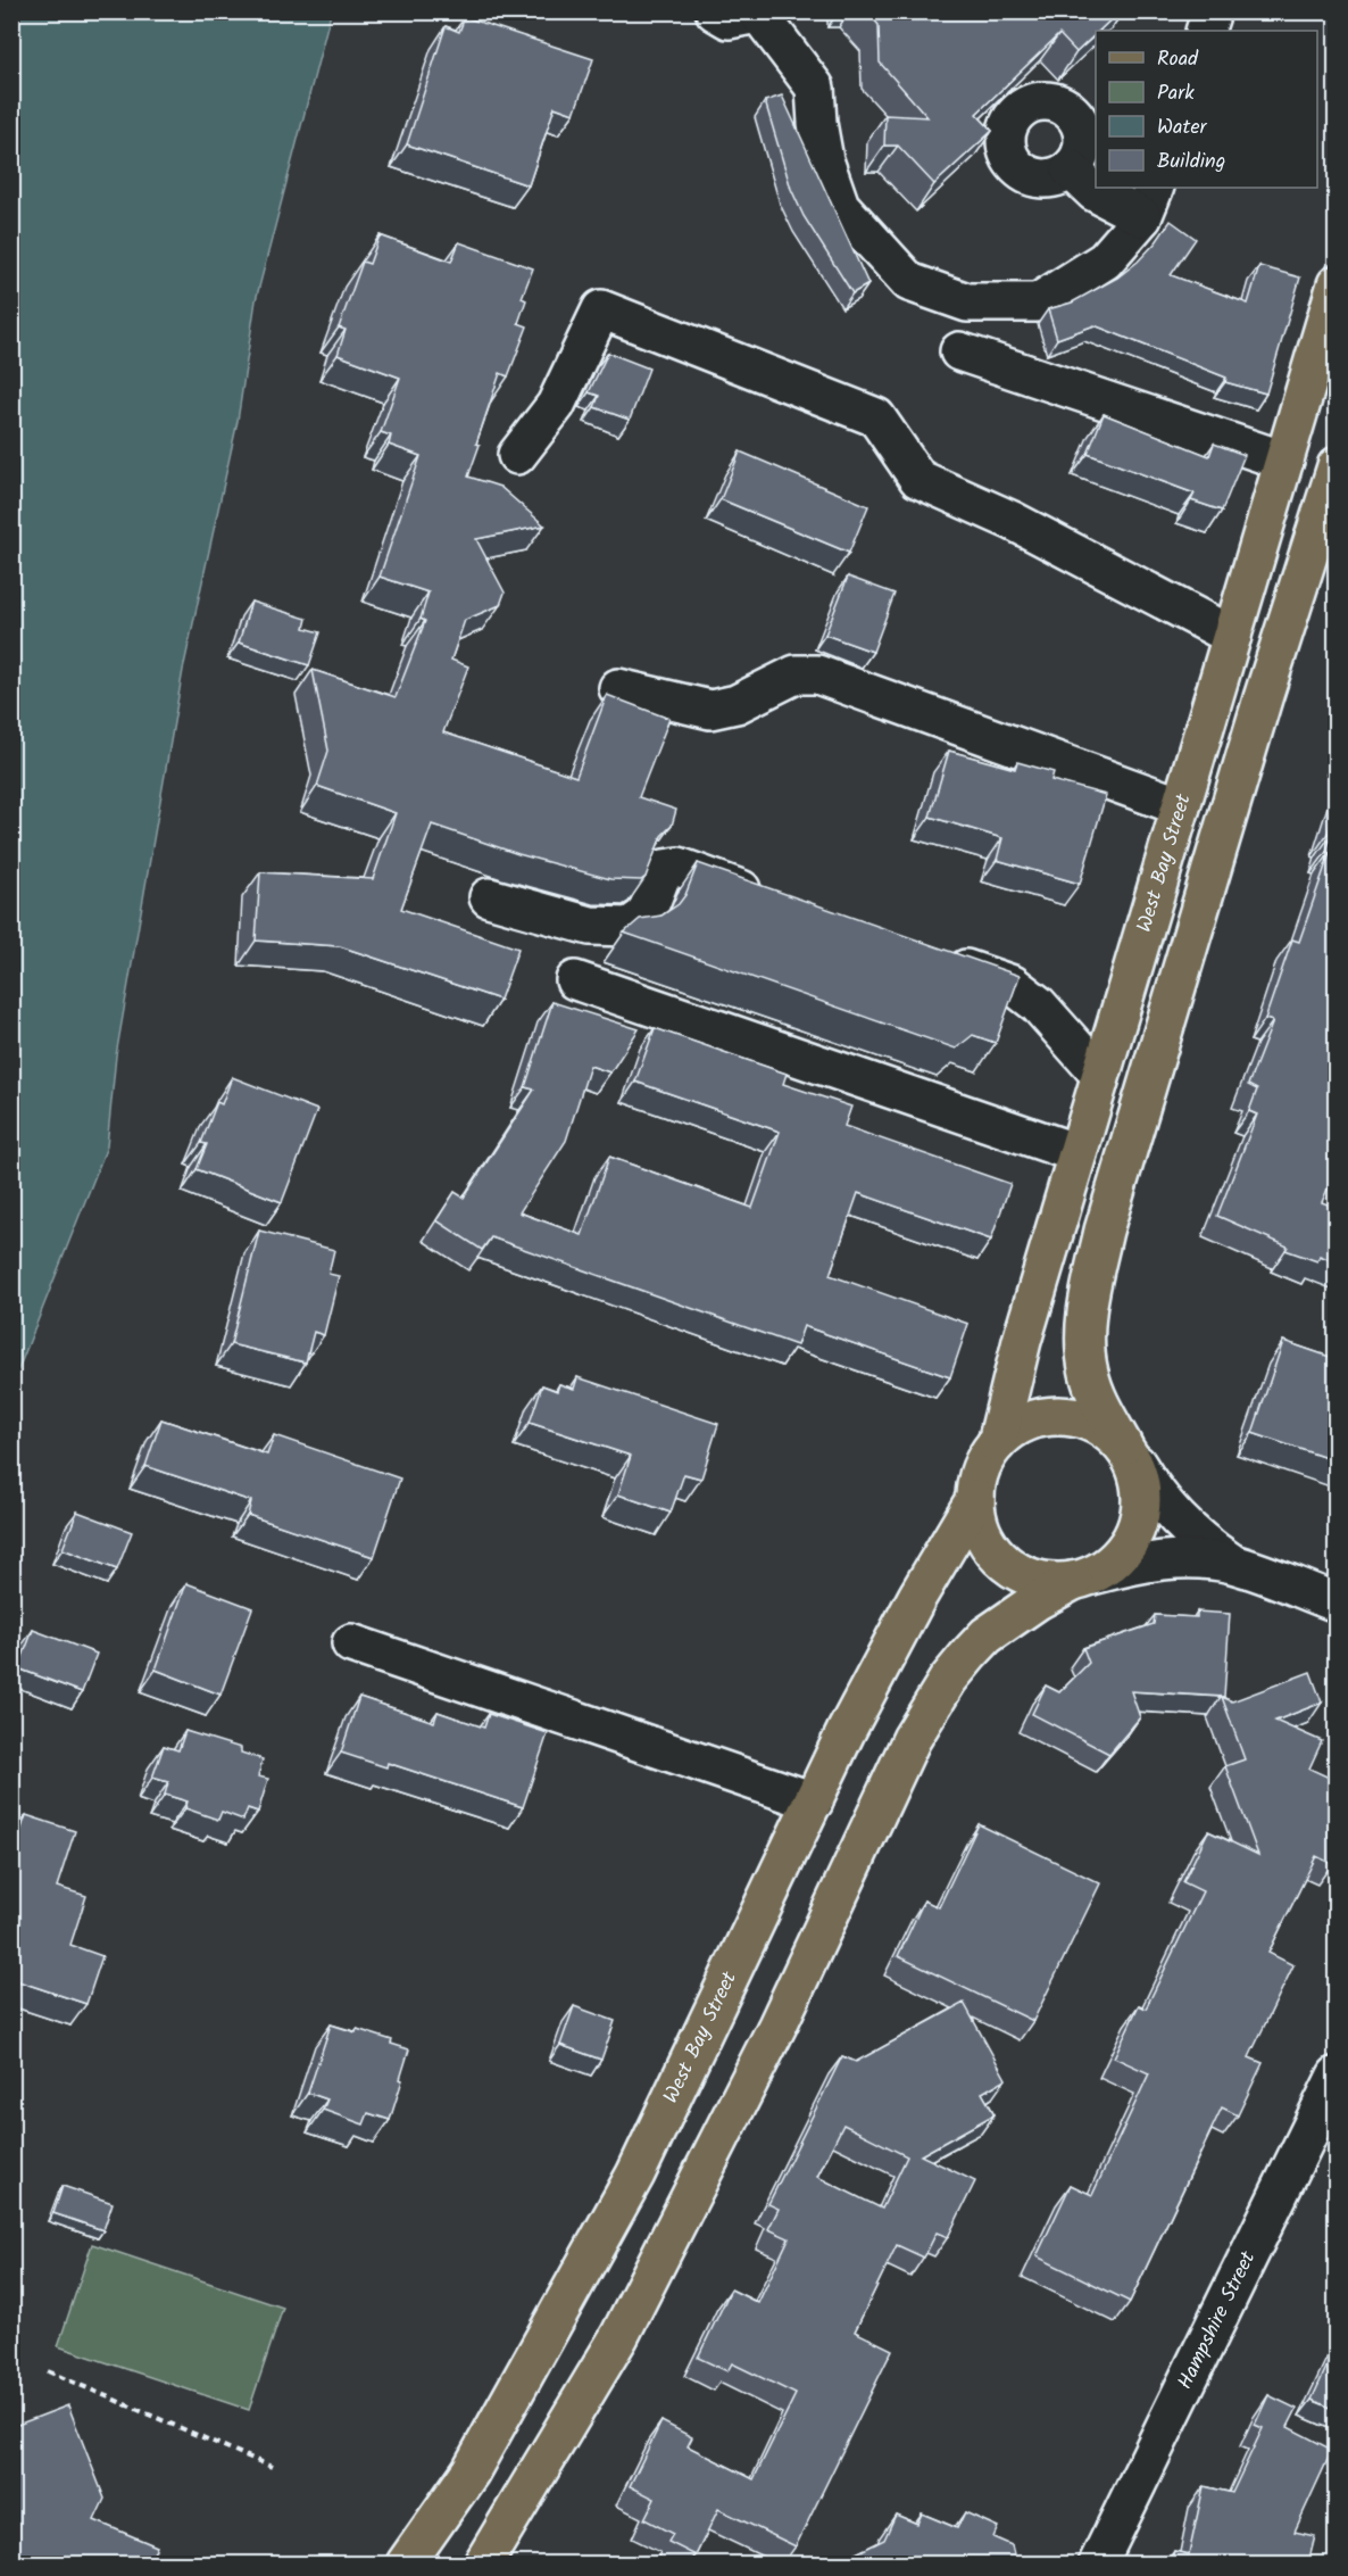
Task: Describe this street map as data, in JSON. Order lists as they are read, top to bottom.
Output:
{
  "streets": {
    "main road": ["West Bay Street"],
    "street": ["Hampshire Street"]
  },
  "legend": [
    "Road",
    "Park",
    "Water",
    "Building"
  ]
}
